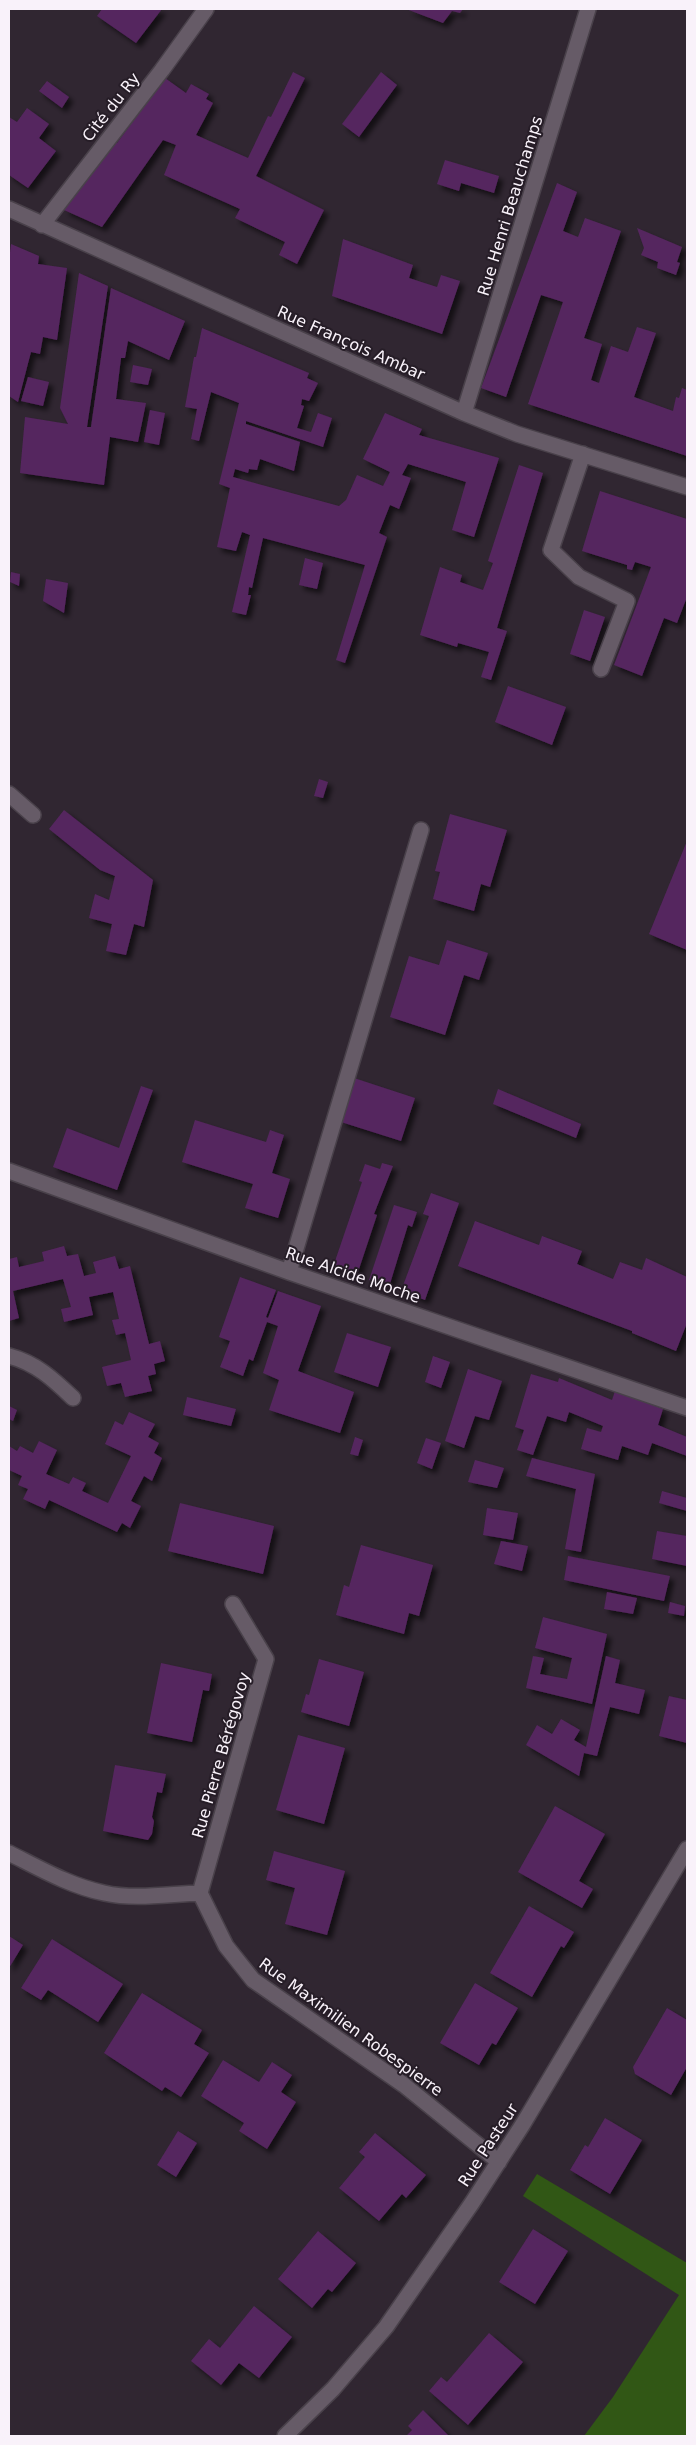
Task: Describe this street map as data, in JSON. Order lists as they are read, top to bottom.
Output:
{
  "streets": {
    "street": [
      "Cité du Ry",
      "Rue Henri Beauchamps",
      "Rue François Ambar",
      "Rue Alcide Moche",
      "Rue Pierre Bérégovoy",
      "Rue Maximilien Robespierre",
      "Rue Pasteur"
    ]
  },
  "crossings": [
    ["Cité du Ry", "Rue François Ambar"],
    ["Rue Henri Beauchamps", "Rue François Ambar"],
    ["Rue Pierre Bérégovoy", "Rue Maximilien Robespierre"],
    ["Rue Maximilien Robespierre", "Rue Pasteur"]
  ]
}
